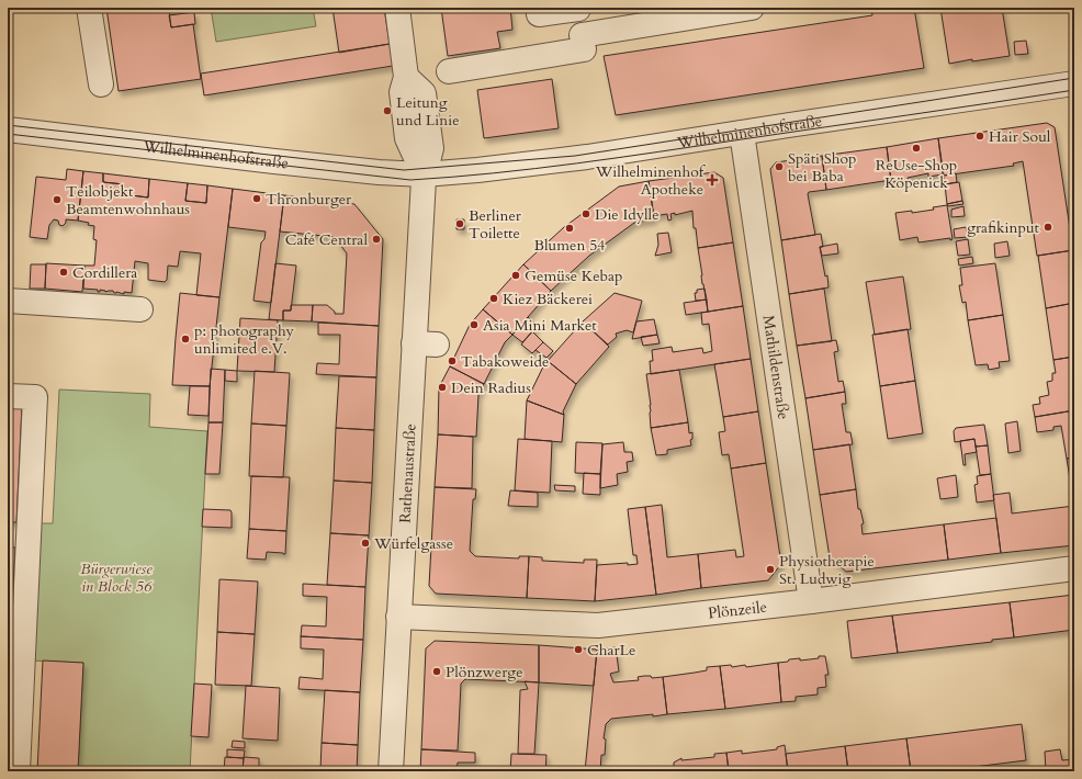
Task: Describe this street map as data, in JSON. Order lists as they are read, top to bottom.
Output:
{
  "streets": {
    "street": [
      "Wilhelminenhofstraße",
      "Mathildenstraße",
      "Rathenaustraße",
      "Plönzeile"
    ]
  },
  "crossings": [
    ["Wilhelminenhofstraße", "Mathildenstraße"],
    ["Wilhelminenhofstraße", "Rathenaustraße"],
    ["Mathildenstraße", "Plönzeile"],
    ["Rathenaustraße", "Plönzeile"]
  ],
  "parks": ["Bürgerwiese in Block 56"],
  "places": {
    "other": [
      "Leitung und Linie",
      "Hair Soul",
      "ReUse-Shop Köpenick",
      "Späti Shop bei Baba",
      "Thronburger",
      "Teilobjekt Beamtenwohnhaus",
      "Die Idylle",
      "Berliner Toilette",
      "grafikinput",
      "Blumen 54",
      "Café Central",
      "Cordillera",
      "Gemüse Kebap",
      "Kiez Bäckerei",
      "Asia Mini Market",
      "p: photography unlimited e.V.",
      "Tabakoweide",
      "Dein Radius",
      "Würfelgasse",
      "Physiotherapie St. Ludwig",
      "CharLe",
      "Plönzwerge"
    ],
    "health": ["Wilhelminenhof Apotheke"]
  }
}
